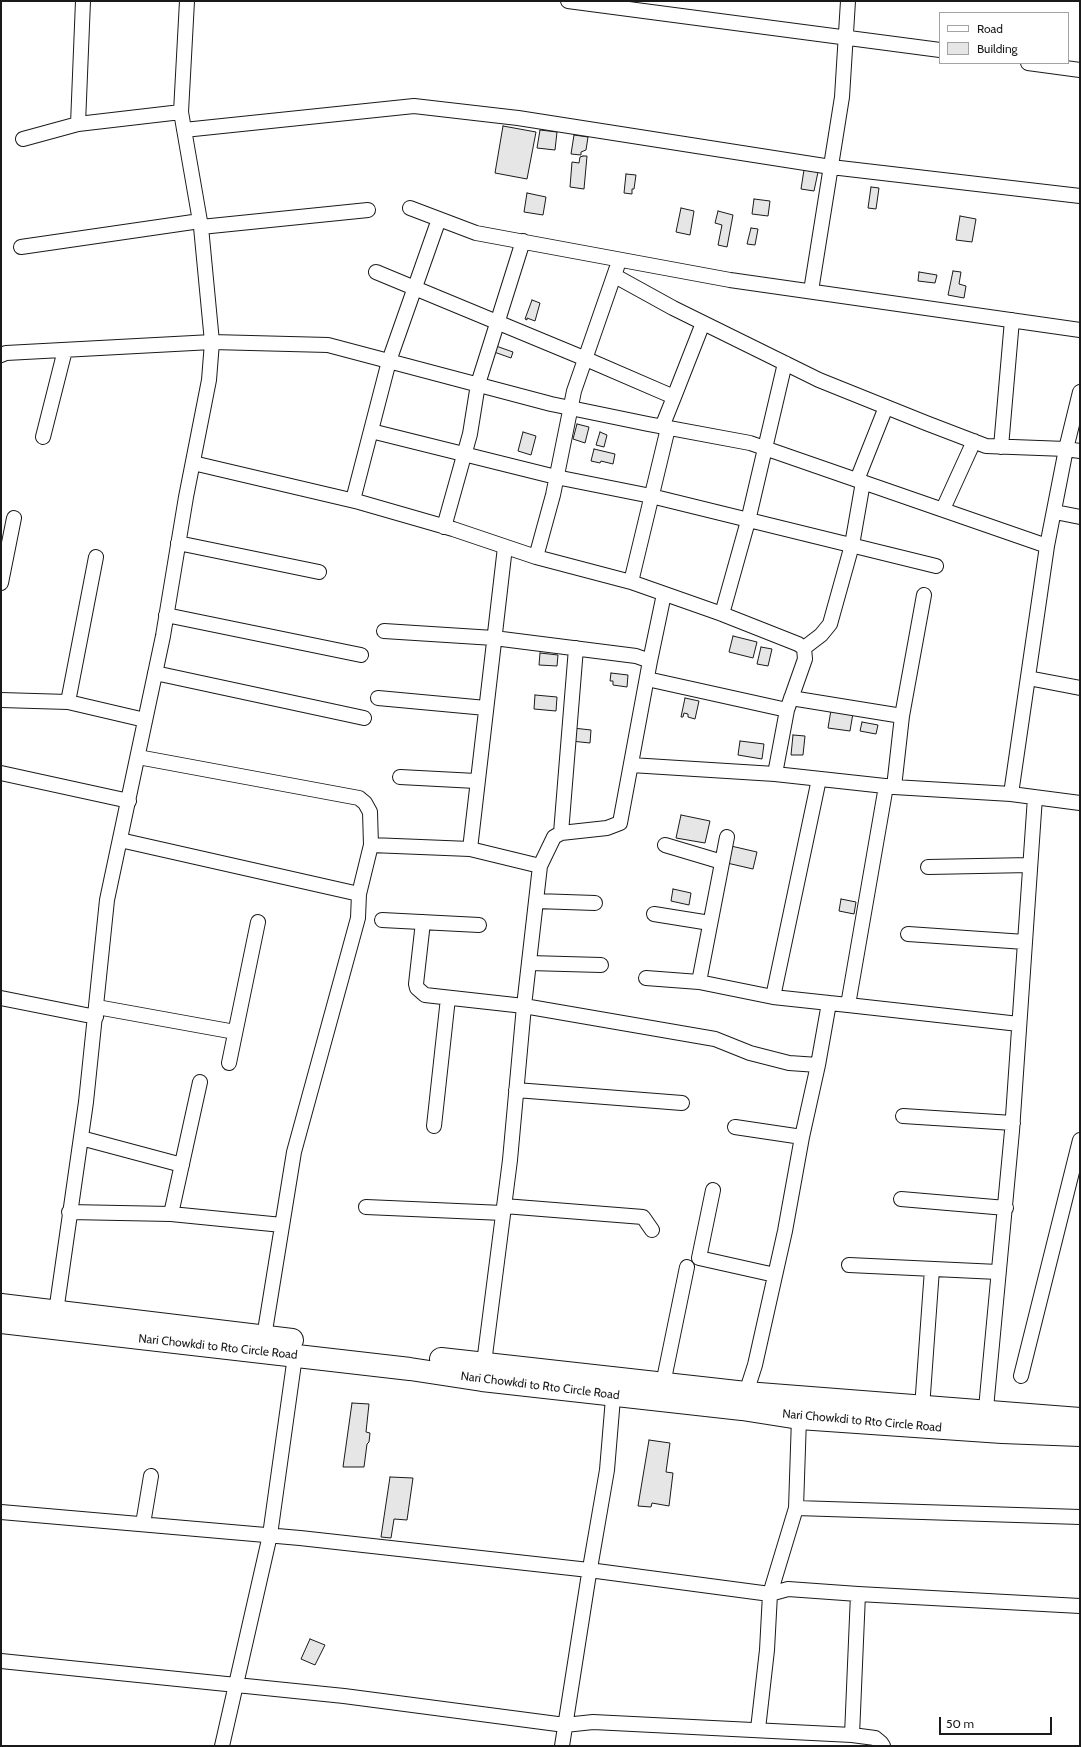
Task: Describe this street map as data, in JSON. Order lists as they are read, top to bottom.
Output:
{
  "streets": {
    "highway": ["Nari Chowkdi to Rto Circle Road"]
  },
  "legend": ["Road", "Building"],
  "scale_bar": "50 m"
}
